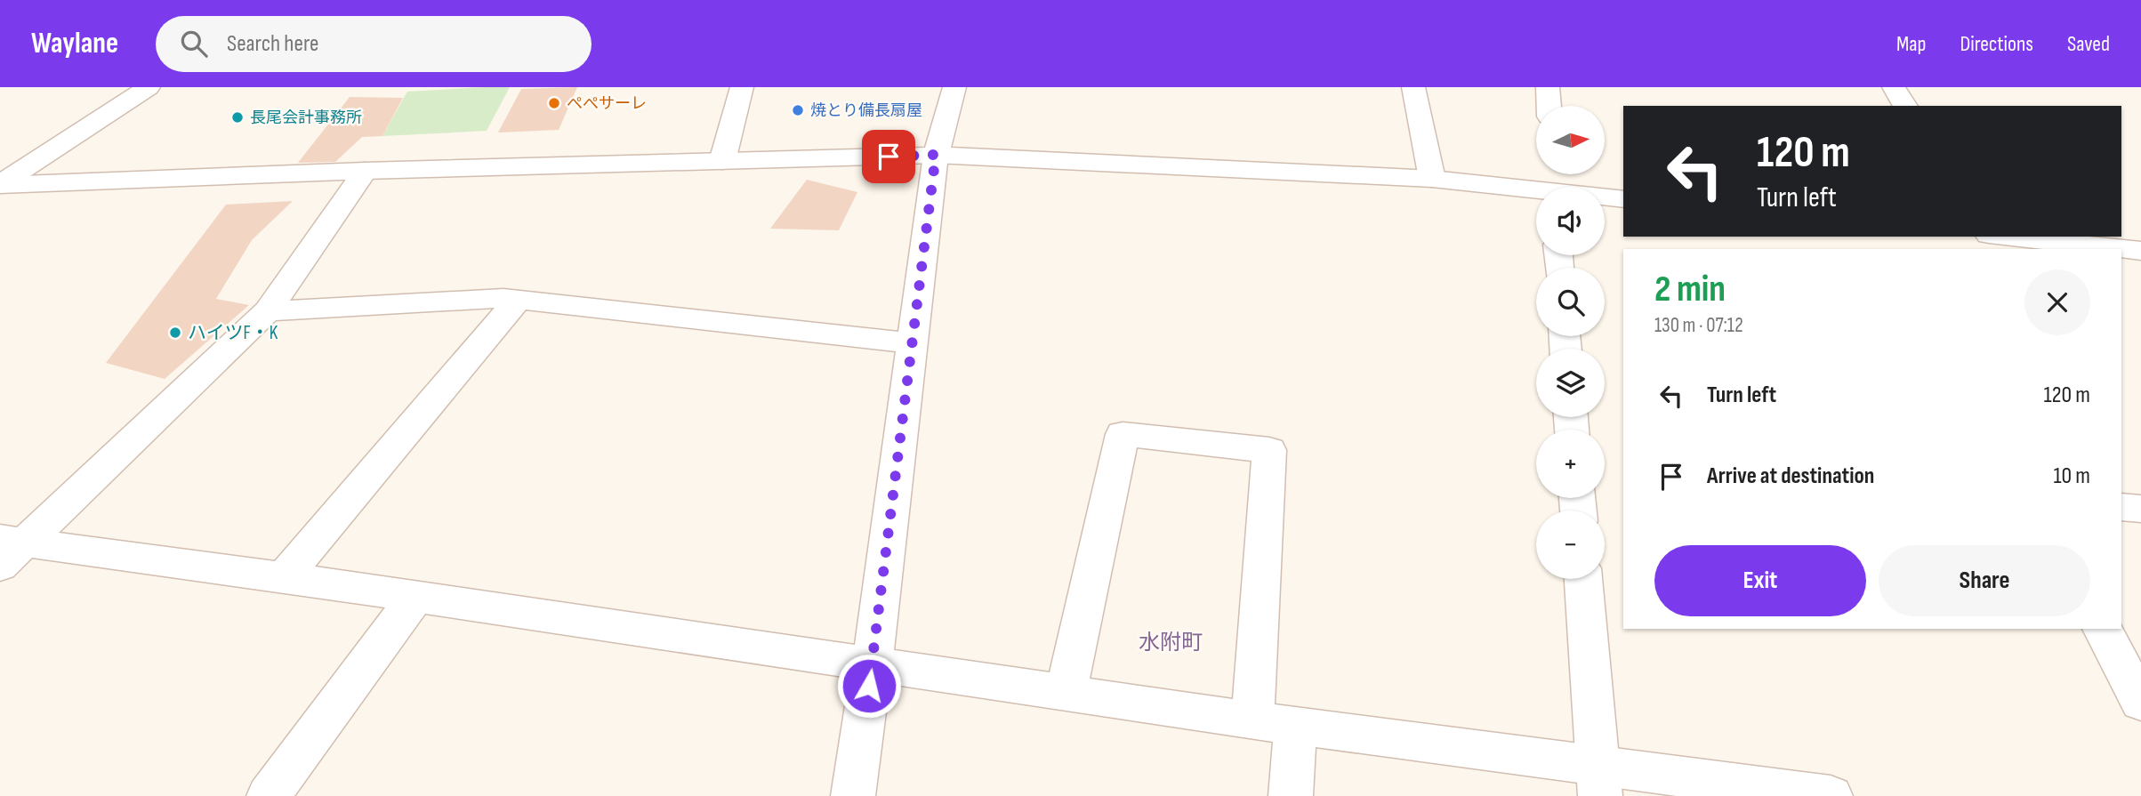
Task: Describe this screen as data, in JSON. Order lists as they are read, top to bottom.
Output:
{
  "districts": ["水附町"],
  "places": [
    "ぺぺサーレ",
    "焼とり備長扇屋",
    "長尾会計事務所",
    "ハイツF・K"
  ],
  "north": "right",
  "page": {
    "header": "Waylane",
    "search": "Search here",
    "nav": ["Map", "Directions", "Saved"],
    "map_buttons": ["+", "−"],
    "turn": ["120 m", "Turn left"],
    "heading": ["2 min", "130 m · 07:12"],
    "list": [
      {
        "name": "Turn left",
        "value": "120 m"
      },
      {
        "name": "Arrive at destination",
        "value": "10 m"
      }
    ],
    "buttons": ["Exit", "Share"]
  }
}
